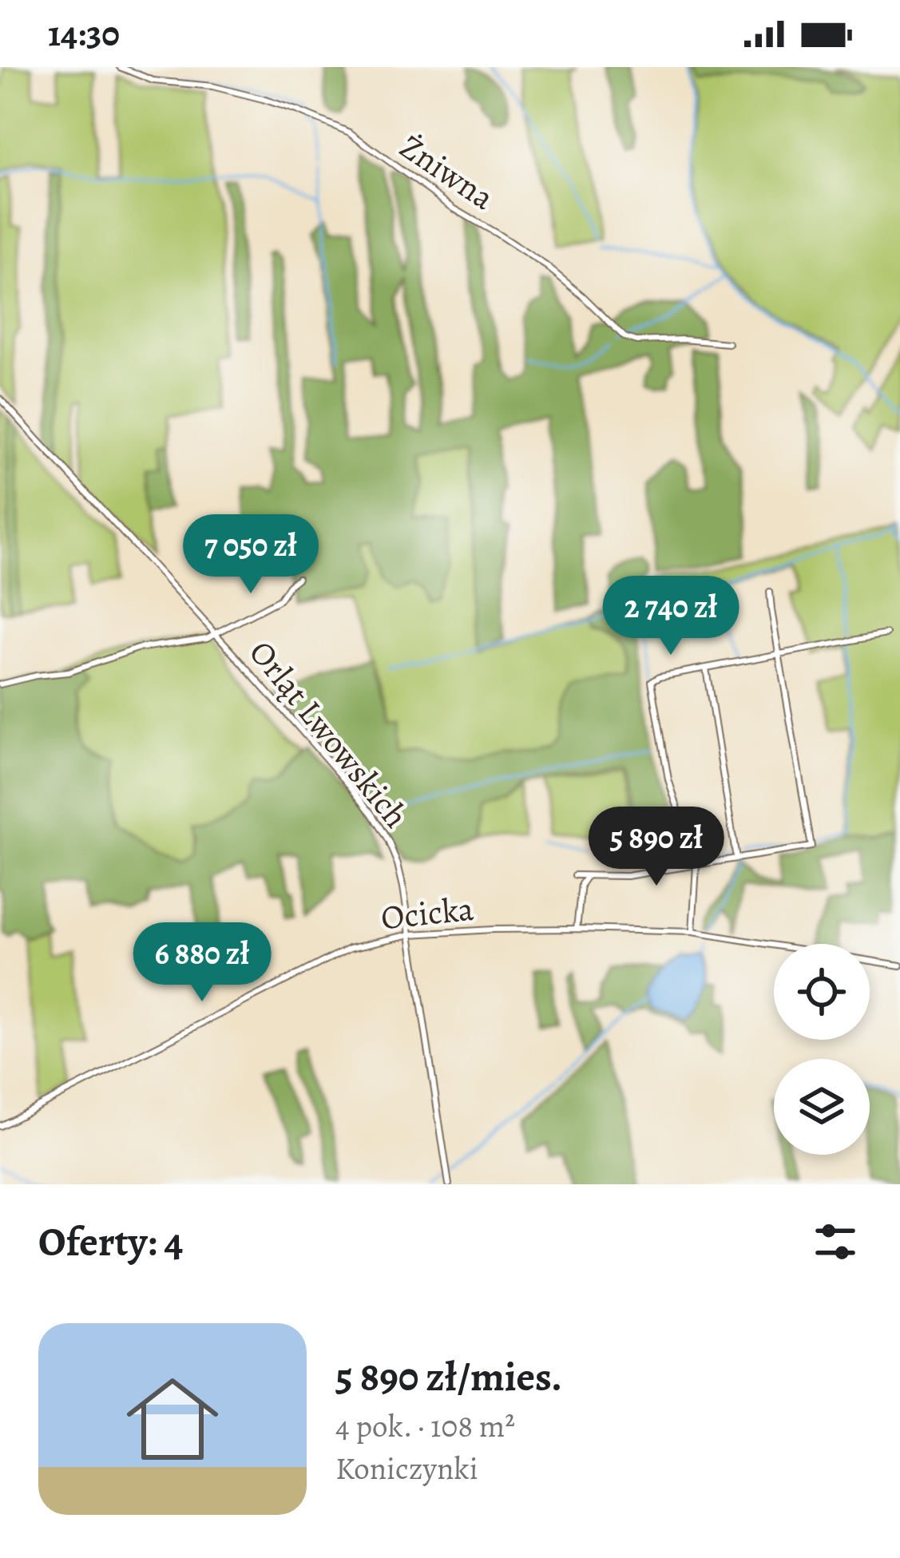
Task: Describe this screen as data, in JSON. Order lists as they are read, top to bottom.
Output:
{
  "streets": {
    "street": ["Żniwna", "Orląt Lwowskich", "Ocicka"]
  },
  "crossings": [
    ["Orląt Lwowskich", "Ocicka"]
  ],
  "page": {
    "status": "14:30",
    "price": [
      "7 050 zł",
      "2 740 zł",
      "5 890 zł",
      "6 880 zł"
    ],
    "heading": "Oferty: 4",
    "list": [
      {
        "name": "5 890 zł/mies.",
        "note": "4 pok. · 108 m² · Koniczynki"
      }
    ]
  }
}
